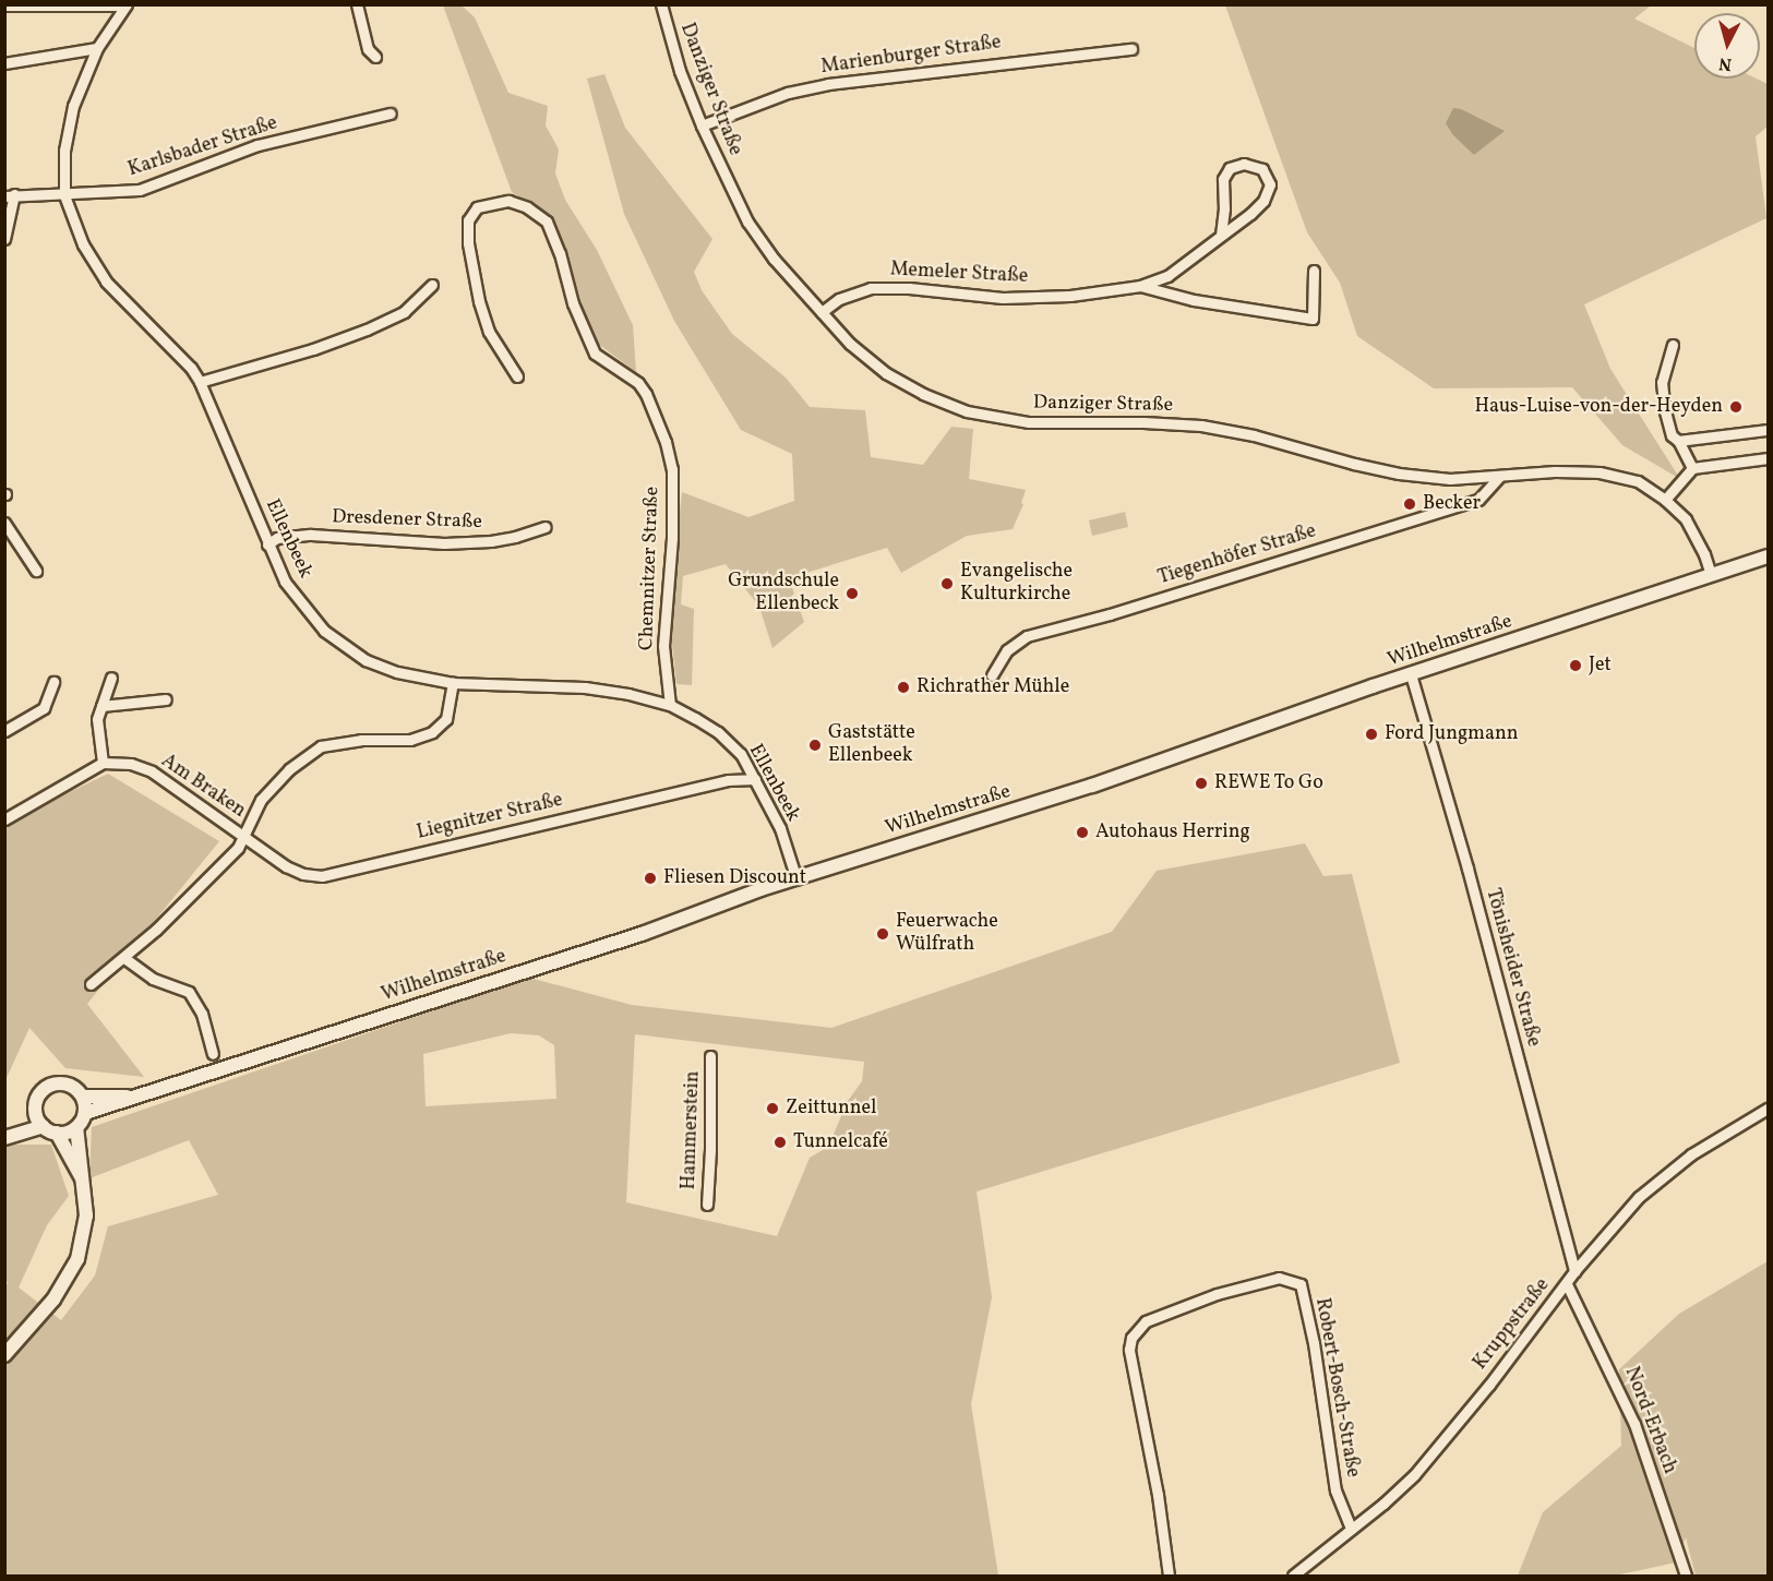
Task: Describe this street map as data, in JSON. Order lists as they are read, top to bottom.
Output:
{
  "streets": {
    "main road": ["Wilhelmstraße"],
    "street": [
      "Marienburger Straße",
      "Danziger Straße",
      "Karlsbader Straße",
      "Memeler Straße",
      "Dresdener Straße",
      "Ellenbeek",
      "Tiegenhöfer Straße",
      "Chemnitzer Straße",
      "Am Braken",
      "Liegnitzer Straße",
      "Tönisheider Straße",
      "Hammerstein",
      "Kruppstraße",
      "Robert-Bosch-Straße",
      "Nord-Erbach"
    ]
  },
  "crossings": [
    ["Marienburger Straße", "Danziger Straße"],
    ["Danziger Straße", "Memeler Straße"],
    ["Danziger Straße", "Tiegenhöfer Straße"],
    ["Danziger Straße", "Wilhelmstraße"],
    ["Karlsbader Straße", "Ellenbeek"],
    ["Dresdener Straße", "Ellenbeek"],
    ["Ellenbeek", "Chemnitzer Straße"],
    ["Ellenbeek", "Wilhelmstraße"],
    ["Ellenbeek", "Liegnitzer Straße"],
    ["Wilhelmstraße", "Tönisheider Straße"],
    ["Am Braken", "Liegnitzer Straße"],
    ["Tönisheider Straße", "Kruppstraße"],
    ["Kruppstraße", "Robert-Bosch-Straße"],
    ["Kruppstraße", "Nord-Erbach"]
  ],
  "places": [
    "Haus-Luise-von-der-Heyden",
    "Becker",
    "Evangelische Kulturkirche",
    "Grundschule Ellenbeck",
    "Jet",
    "Richrather Mühle",
    "Ford Jungmann",
    "Gaststätte Ellenbeek",
    "REWE To Go",
    "Autohaus Herring",
    "Fliesen Discount",
    "Feuerwache Wülfrath",
    "Zeittunnel",
    "Tunnelcafé"
  ],
  "north": "bottom"
}
